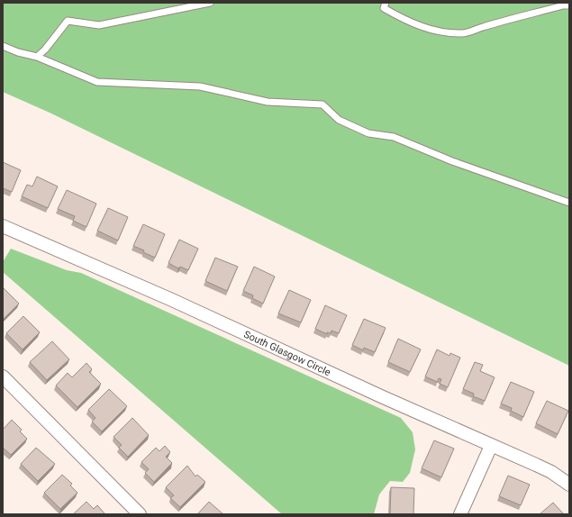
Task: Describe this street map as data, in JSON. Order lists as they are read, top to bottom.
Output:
{
  "streets": {
    "street": ["South Glasgow Circle"]
  }
}
